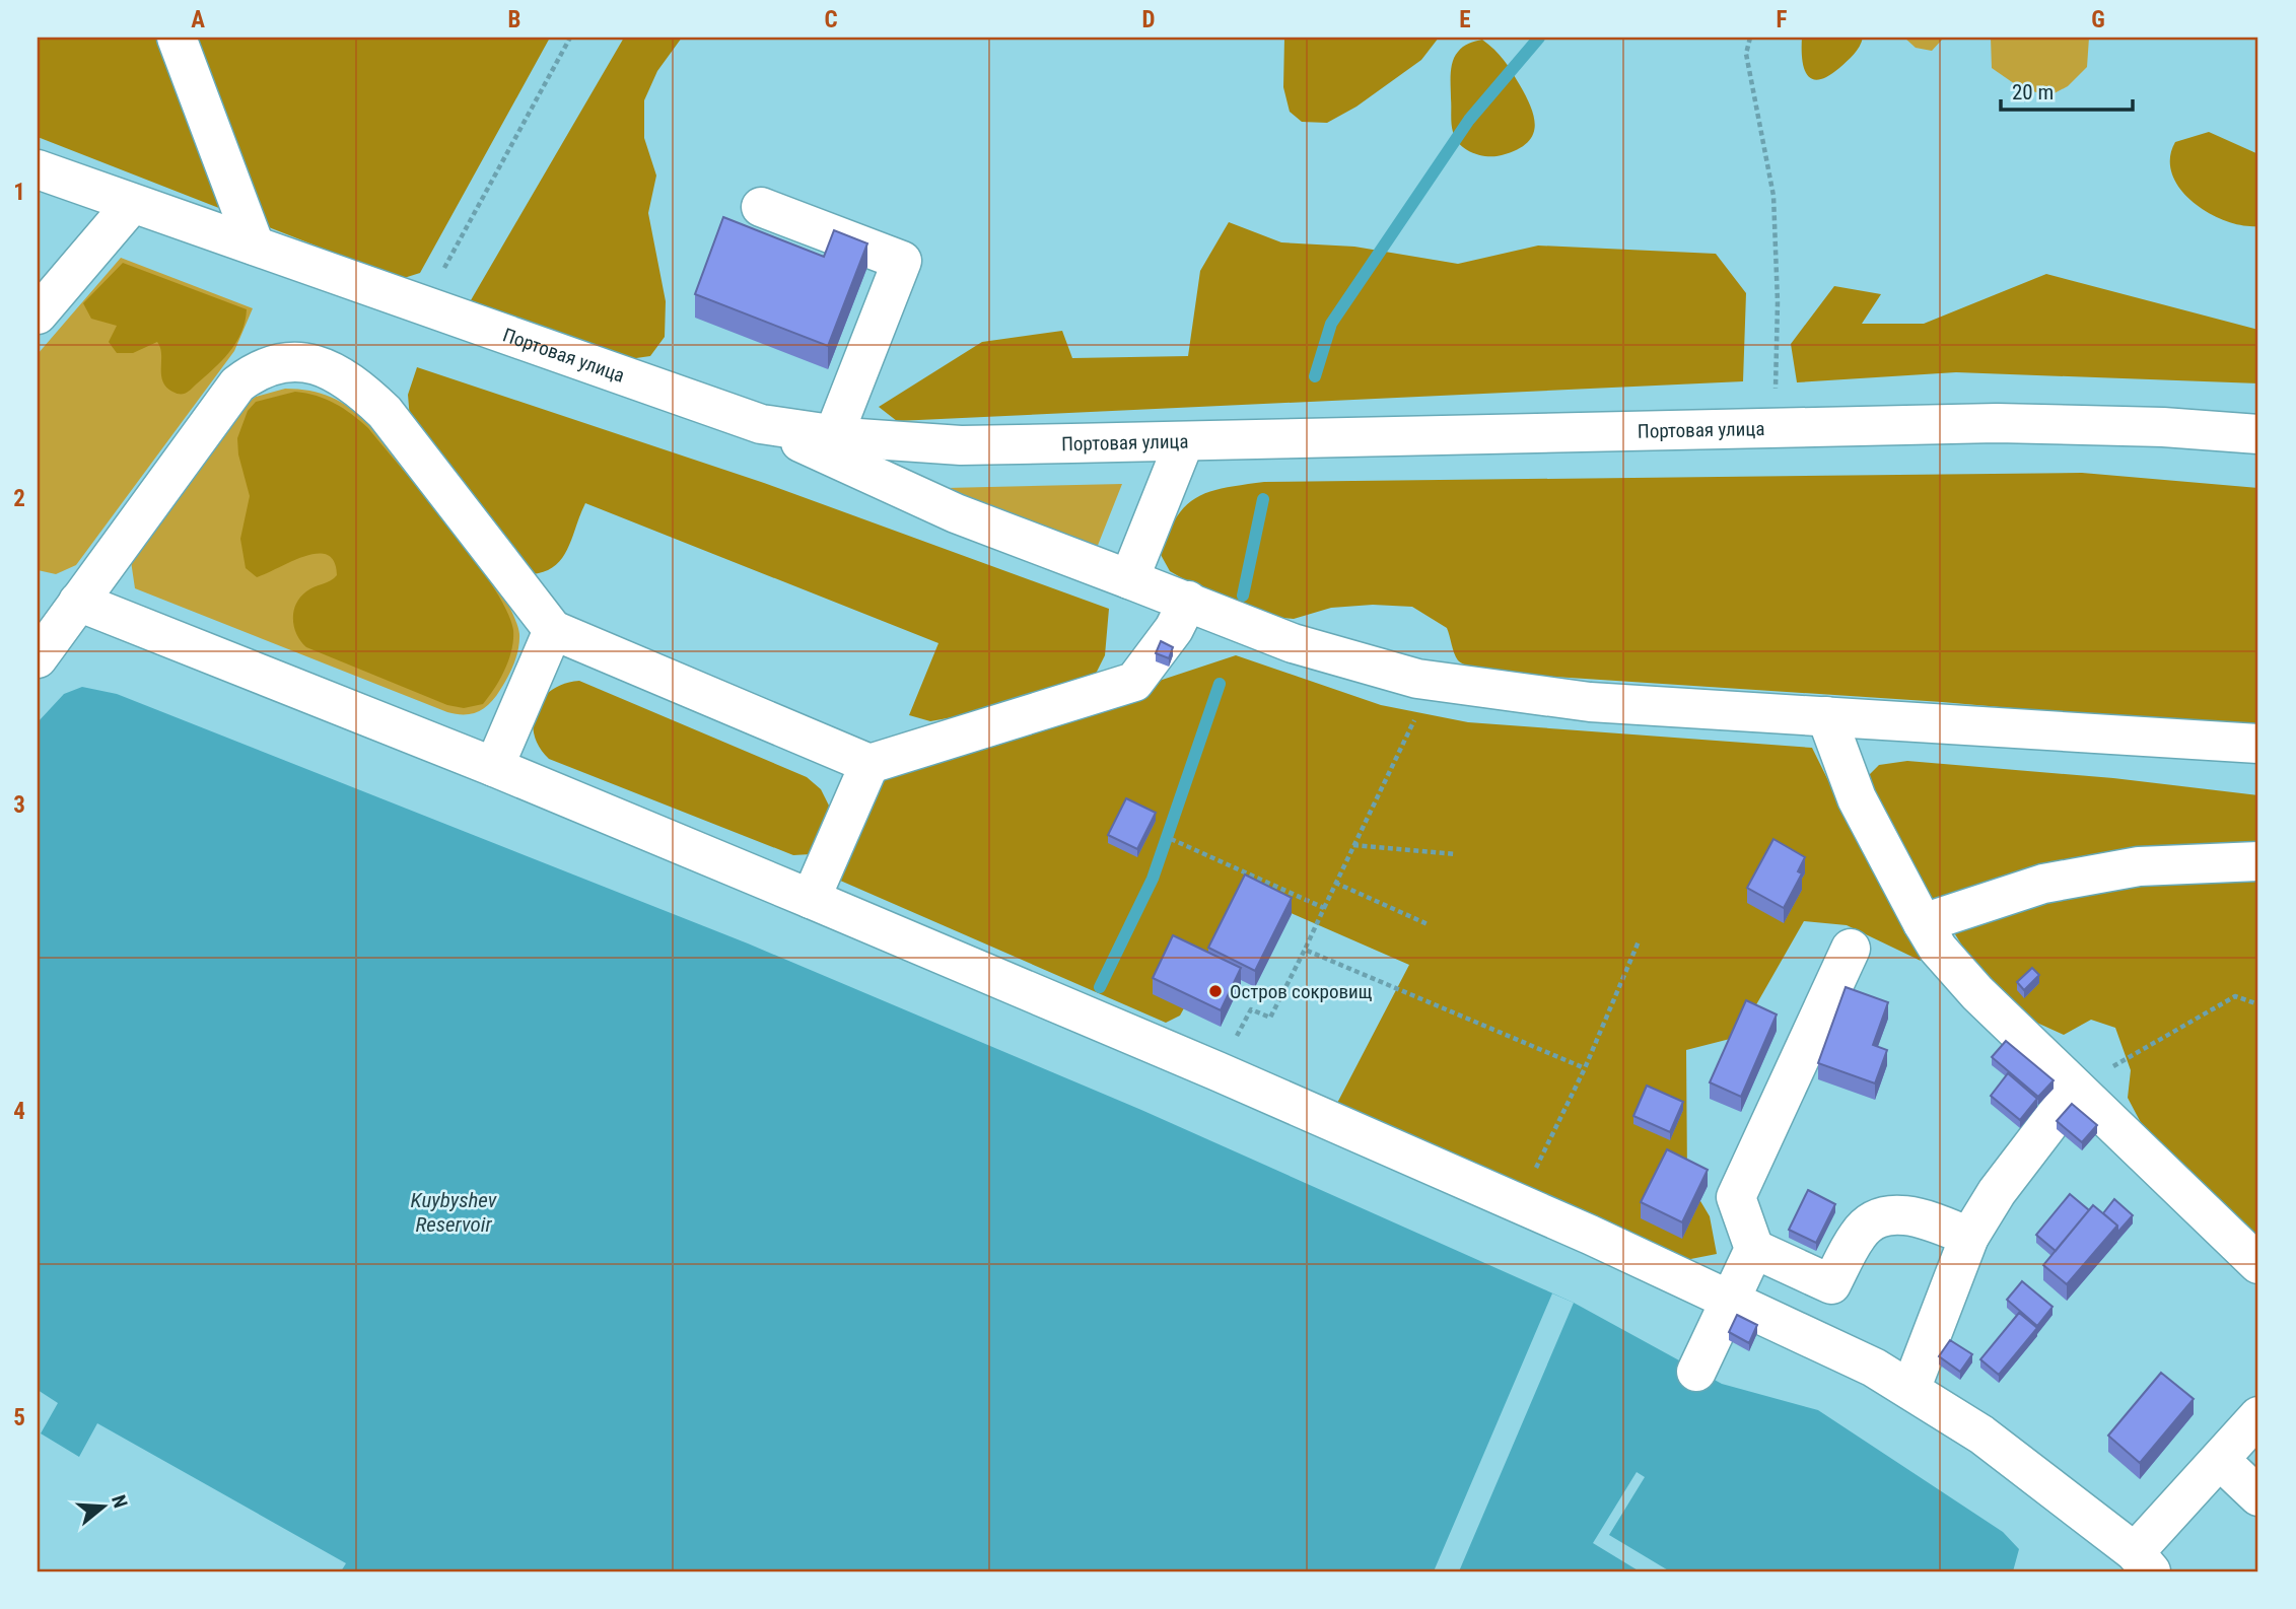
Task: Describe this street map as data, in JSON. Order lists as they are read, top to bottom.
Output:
{
  "streets": {
    "street": ["Портовая улица"]
  },
  "water": ["Kuybyshev Reservoir"],
  "places": ["Остров сокровищ"],
  "scale_bar": "20 m",
  "north": "right",
  "grid": {
    "columns": [
      "A",
      "B",
      "C",
      "D",
      "E",
      "F",
      "G"
    ],
    "rows": [
      "1",
      "2",
      "3",
      "4",
      "5"
    ]
  }
}
